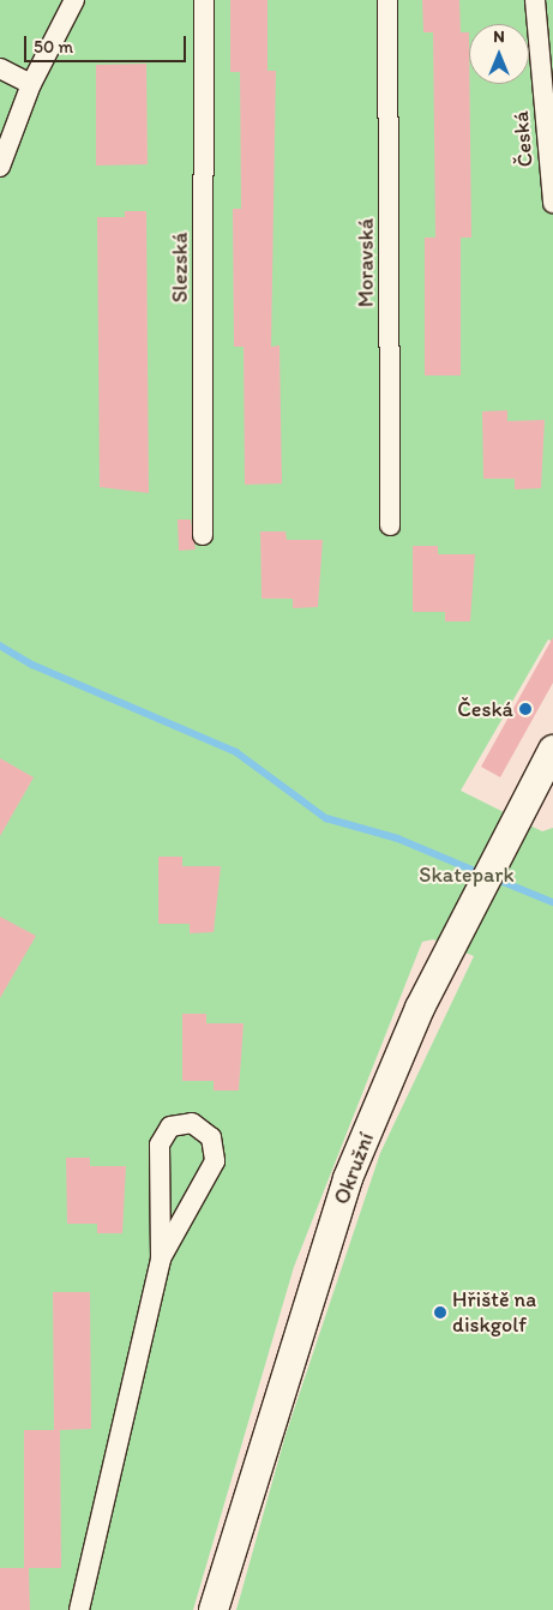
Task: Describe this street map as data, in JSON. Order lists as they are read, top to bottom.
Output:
{
  "streets": {
    "street": [
      "Česká",
      "Moravská",
      "Slezská",
      "Okružní"
    ]
  },
  "parks": ["Skatepark"],
  "places": ["Česká", "Hřiště na diskgolf"],
  "scale_bar": "50 m",
  "north": "top"
}
